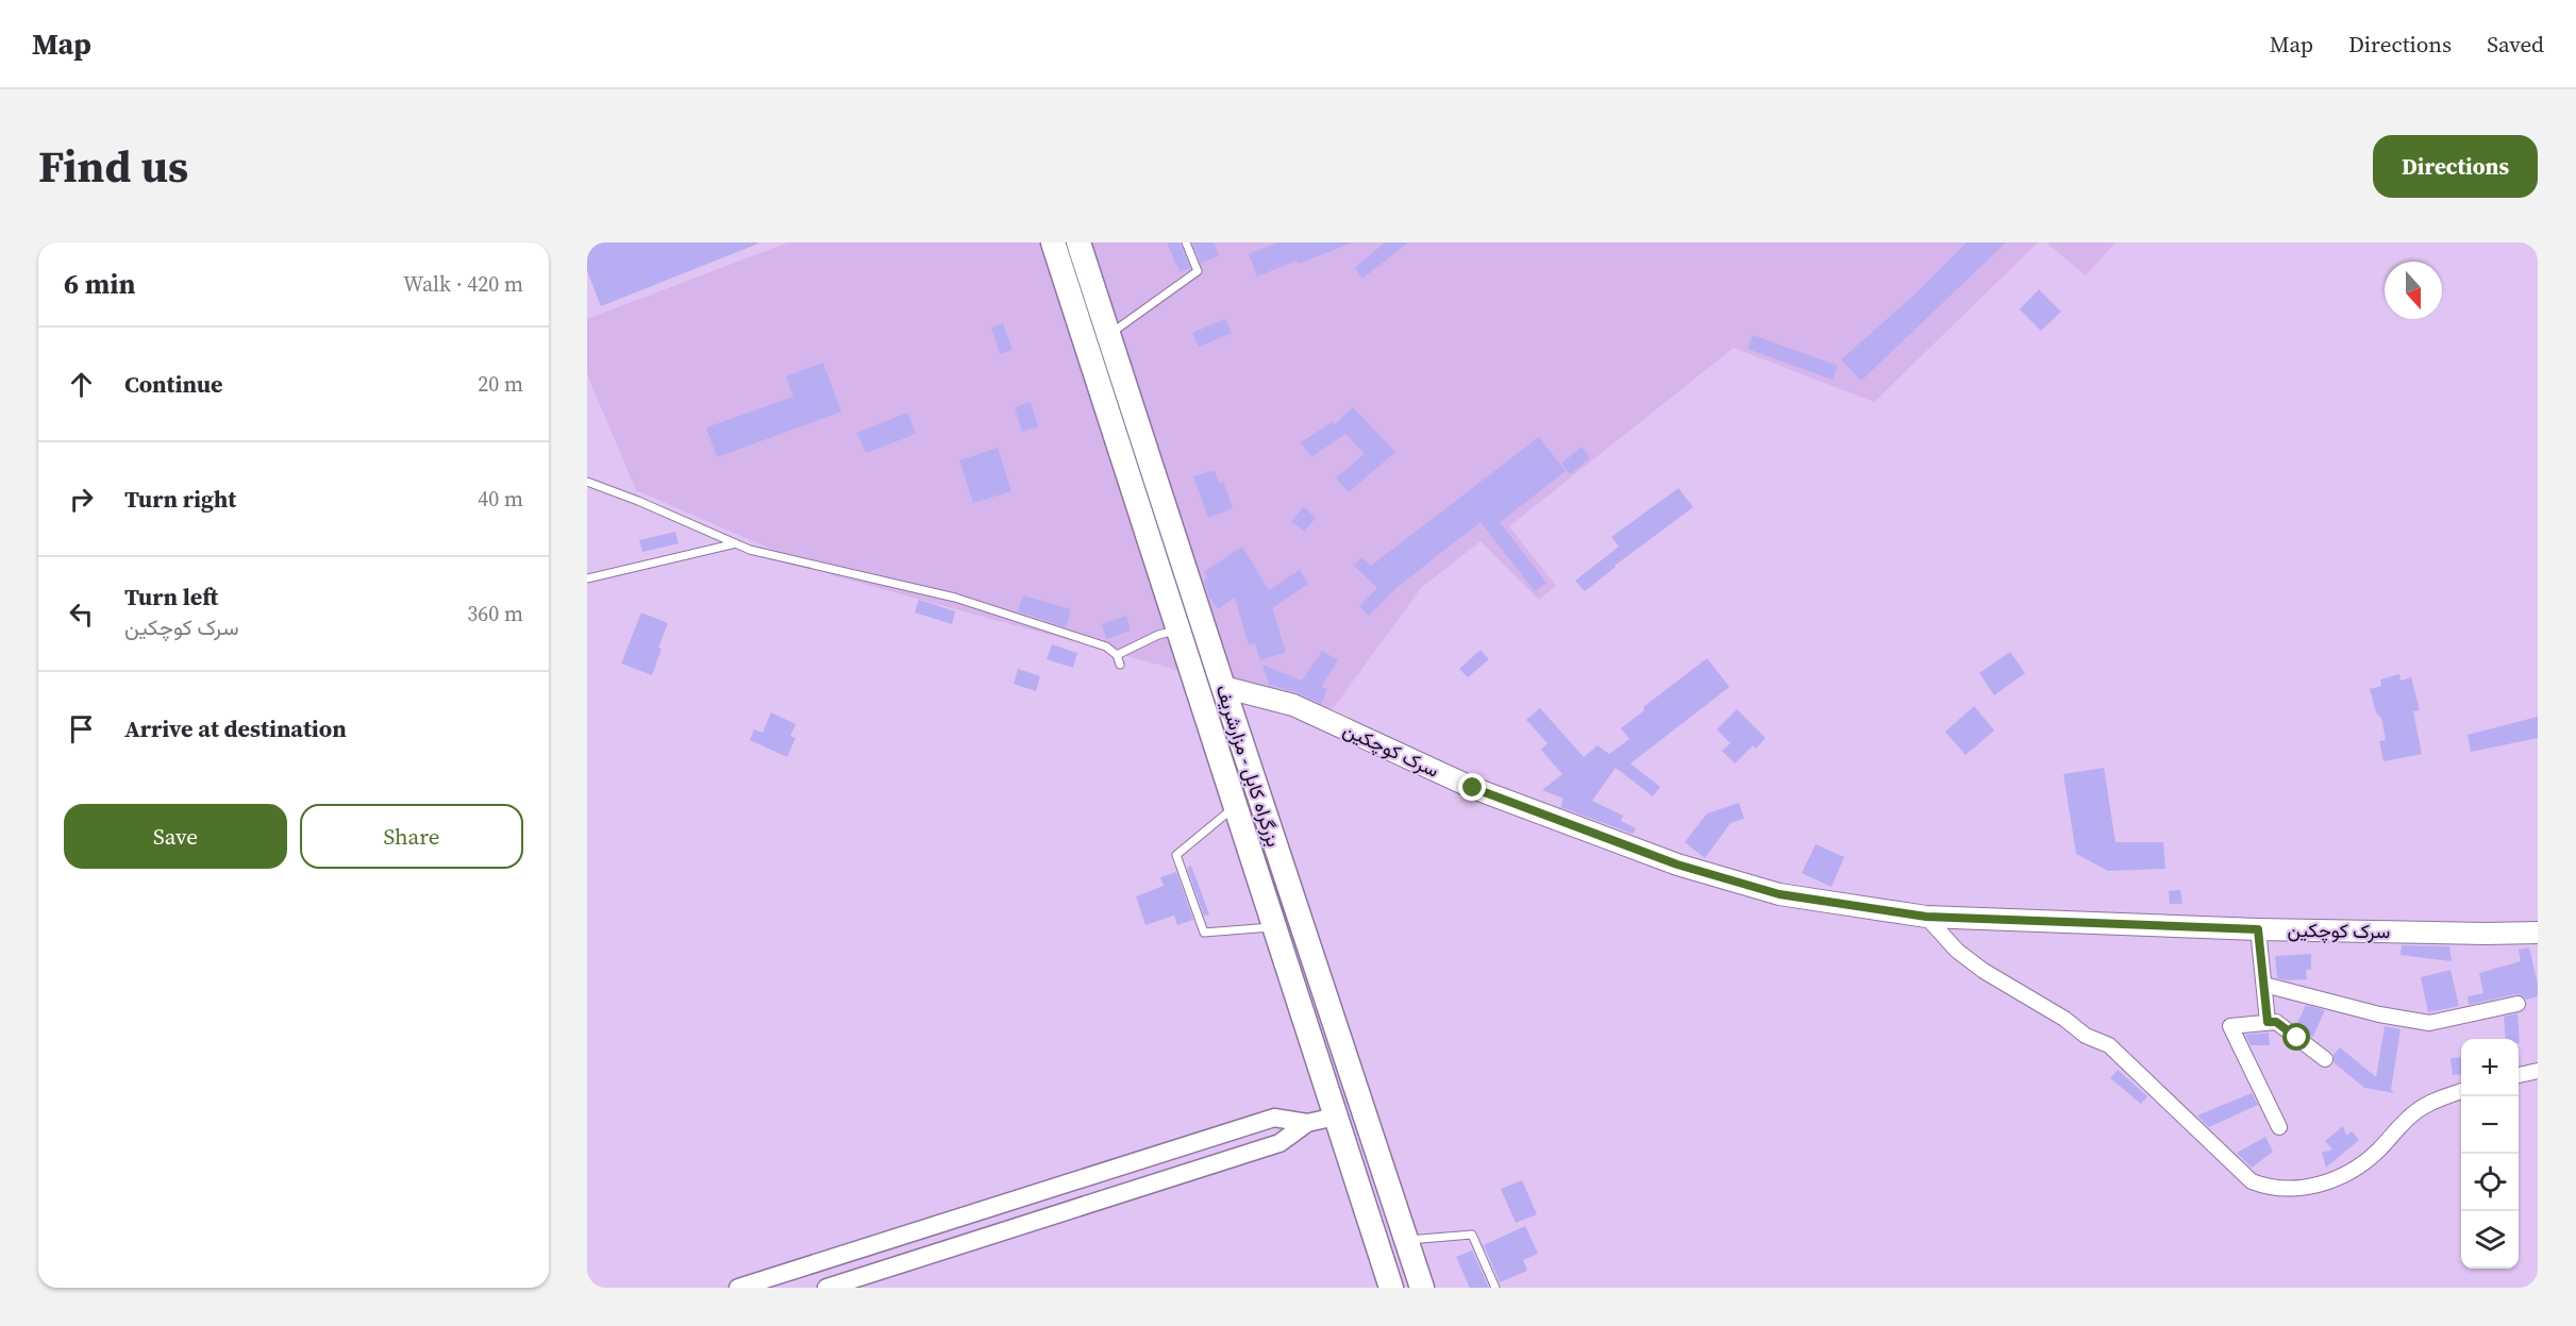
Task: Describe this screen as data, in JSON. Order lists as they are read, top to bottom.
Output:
{
  "streets": {
    "highway": ["بزرگراه کابل - مزارشریف"],
    "main road": ["سرک کوچکین"]
  },
  "crossings": [
    ["سرک کوچکین", "بزرگراه کابل - مزارشریف"]
  ],
  "north": "bottom",
  "page": {
    "header": "Map",
    "nav": ["Map", "Directions", "Saved"],
    "title": "Find us",
    "buttons": [
      "Directions",
      ["Save", "Share"]
    ],
    "heading": ["6 min", "Walk · 420 m"],
    "list": [
      ["Continue", "20 m"],
      ["Turn right", "40 m"],
      ["Turn left", "سرک کوچکین", "360 m"],
      "Arrive at destination"
    ],
    "map_buttons": ["+", "−"]
  }
}
